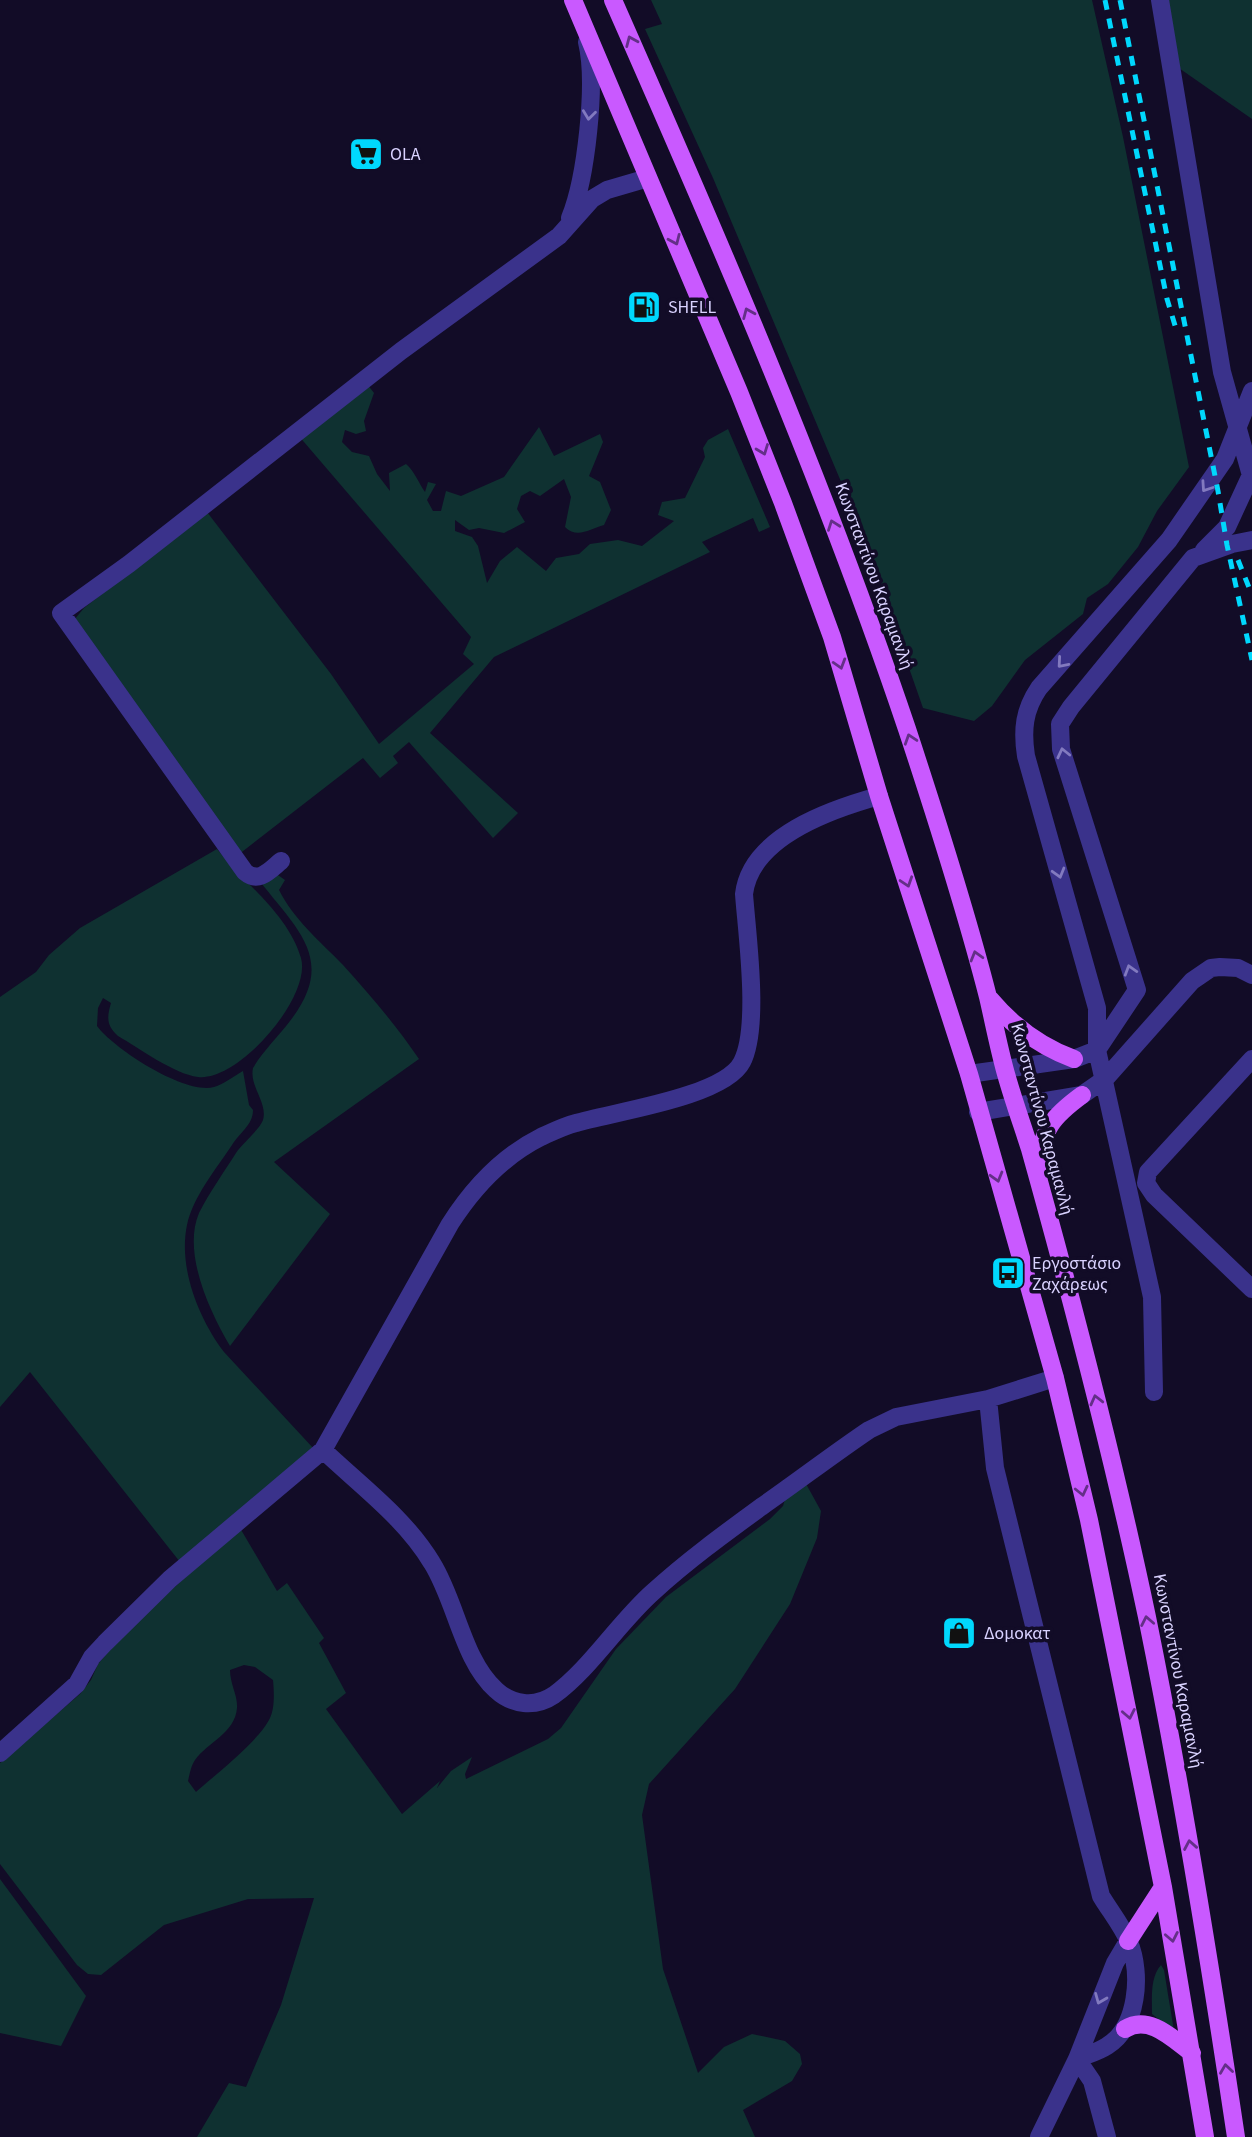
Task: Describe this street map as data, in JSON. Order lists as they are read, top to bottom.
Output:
{
  "streets": {
    "main road": ["Κωνσταντίνου Καραμανλή"]
  },
  "places": {
    "supermarket": ["OLA"],
    "fuel station": ["SHELL"],
    "bus stop": ["Εργοστάσιο Ζαχάρεως"],
    "shop": ["Δομοκατ"]
  }
}
